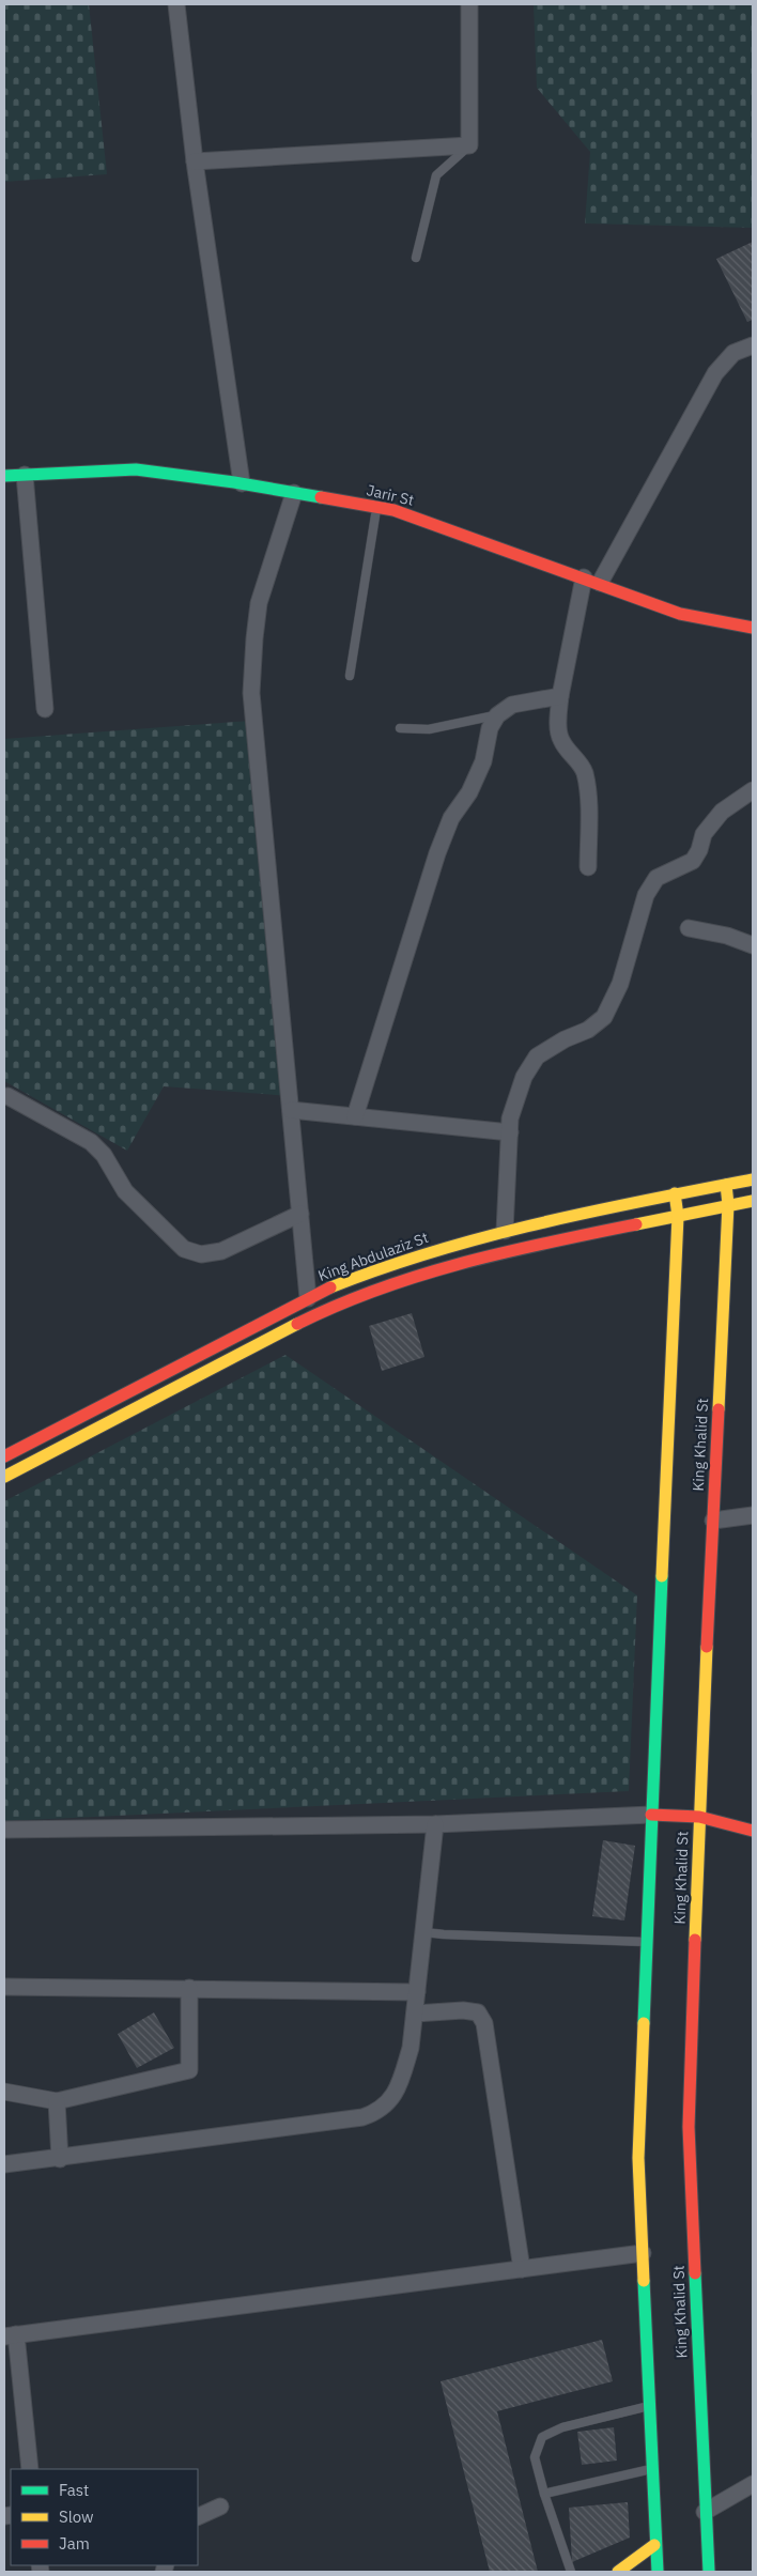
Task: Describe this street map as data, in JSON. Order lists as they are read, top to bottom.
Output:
{
  "streets": {
    "main road": ["Jarir St", "King Abdulaziz St", "King Khalid St"]
  },
  "crossings": [
    ["King Abdulaziz St", "King Khalid St"]
  ],
  "legend": ["Fast", "Slow", "Jam"]
}
